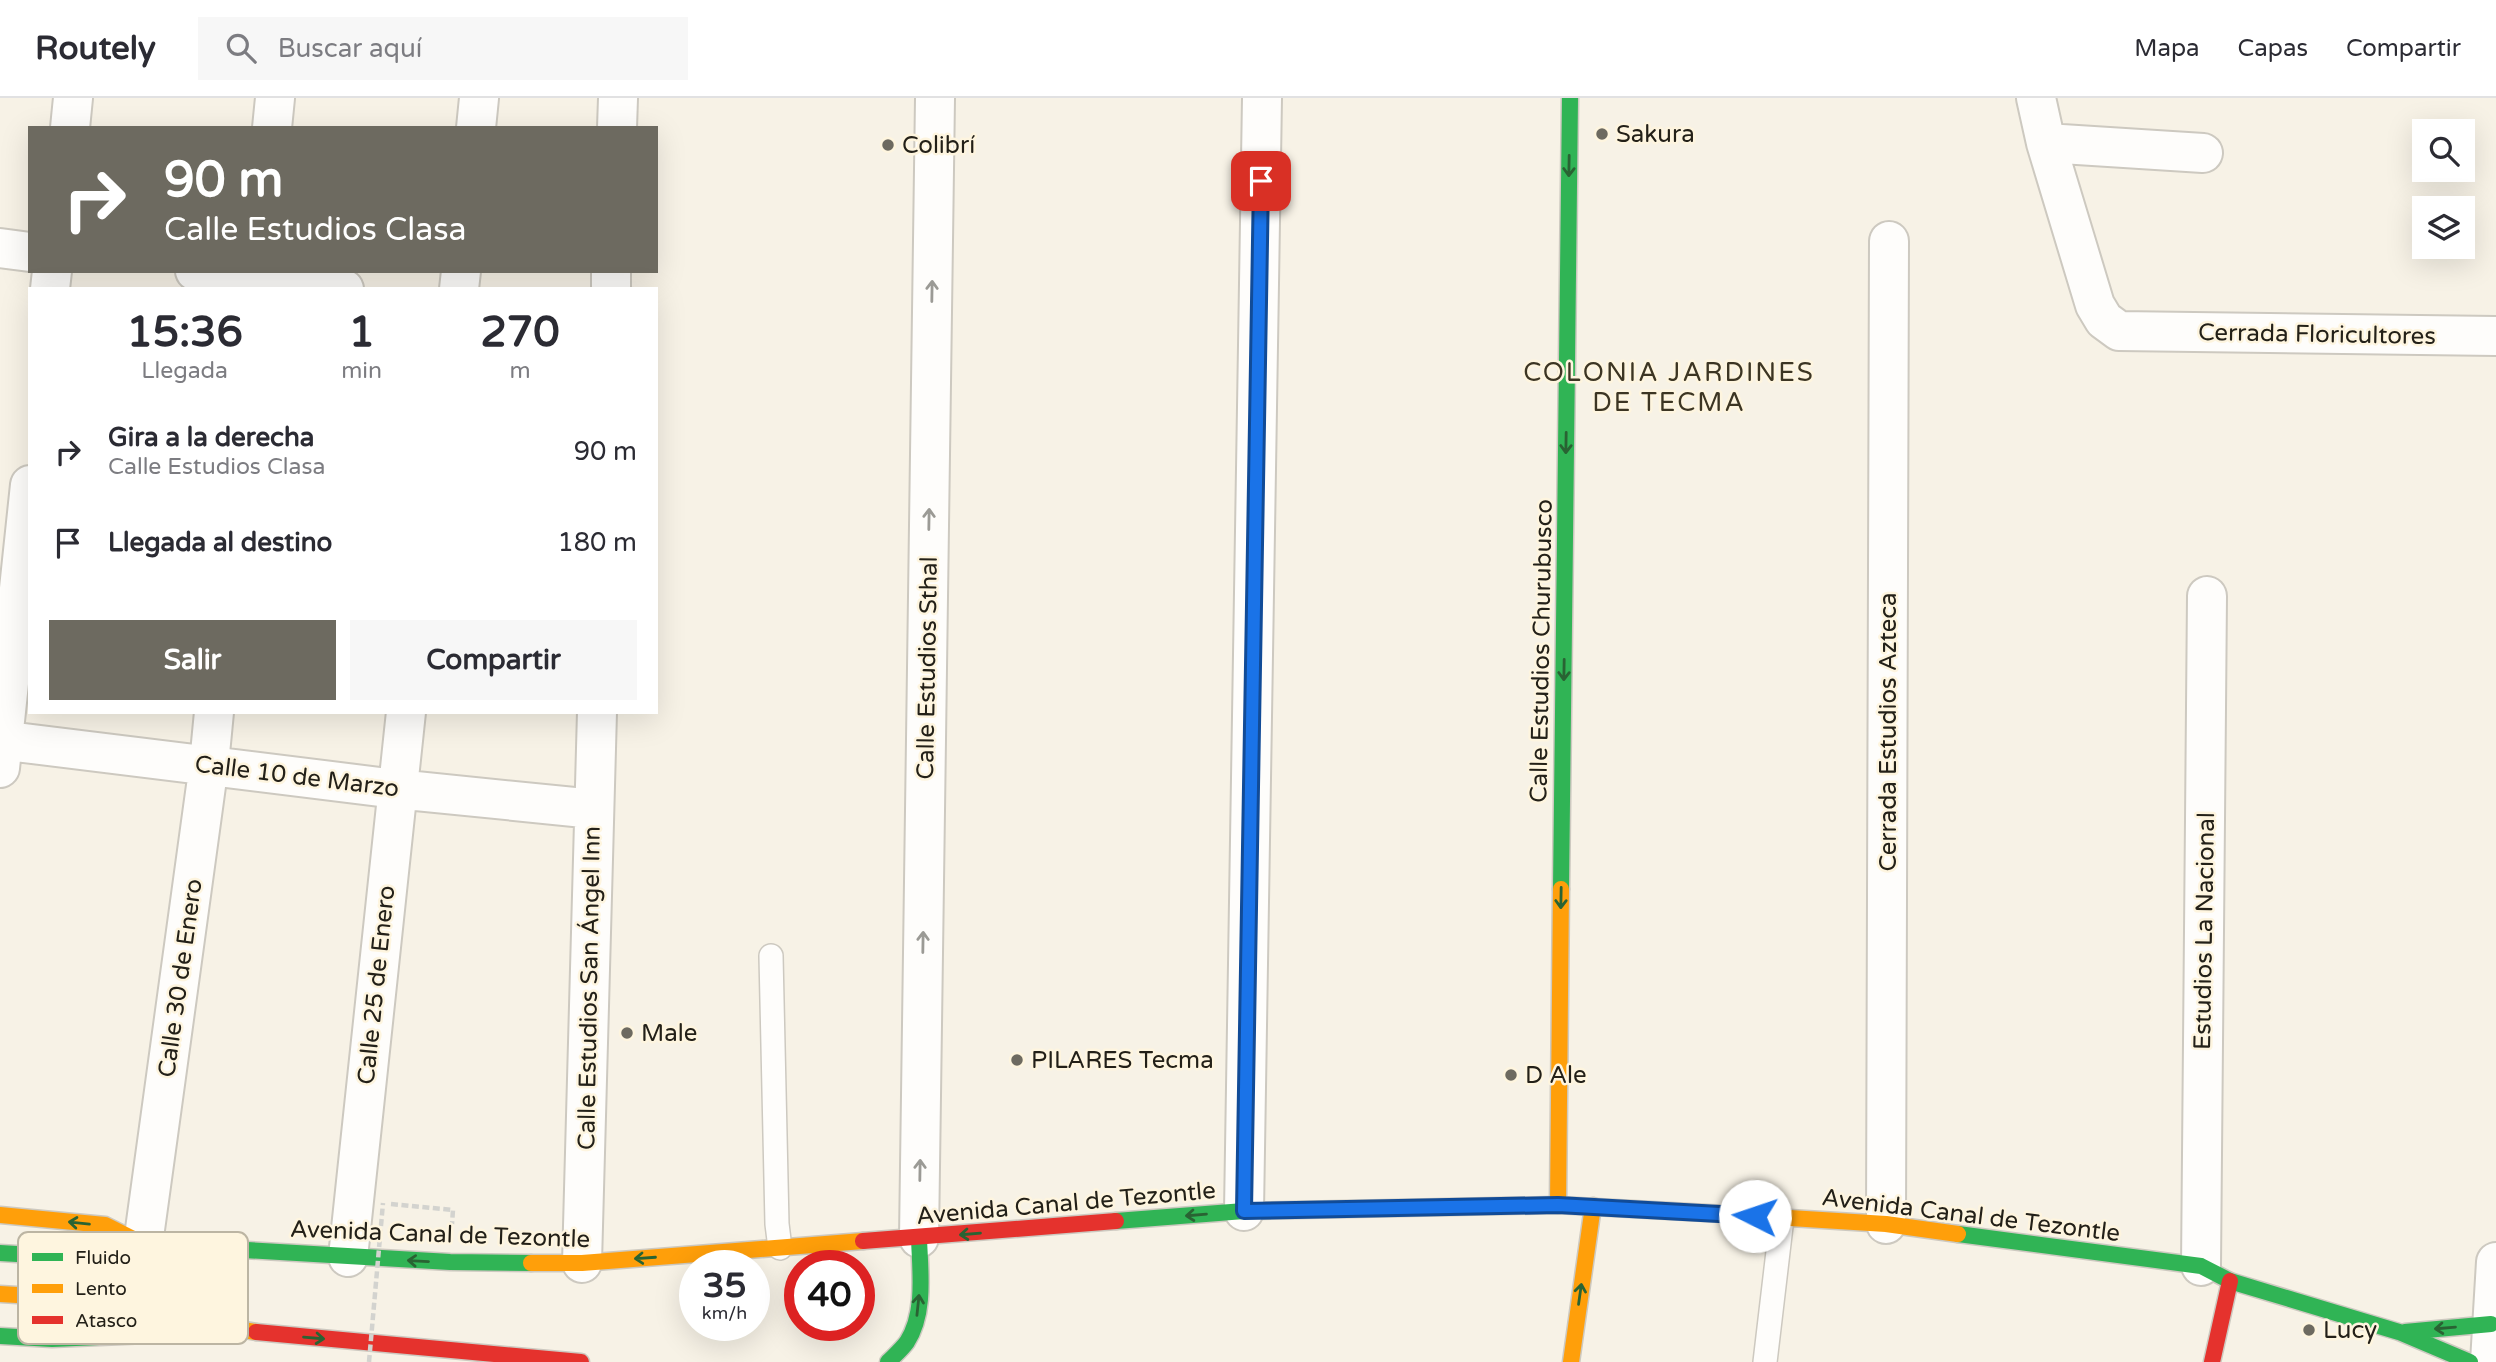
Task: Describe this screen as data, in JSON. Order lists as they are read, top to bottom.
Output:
{
  "streets": {
    "street": [
      "Cerrada Floricultores",
      "Calle Estudios Churubusco",
      "Calle Estudios Sthal",
      "Cerrada Estudios Azteca",
      "Calle 10 de Marzo",
      "Estudios La Nacional",
      "Calle 30 de Enero",
      "Calle 25 de Enero",
      "Calle Estudios San Ángel Inn",
      "Avenida Canal de Tezontle"
    ]
  },
  "crossings": [
    ["Calle Estudios Churubusco", "Avenida Canal de Tezontle"],
    ["Calle Estudios Sthal", "Avenida Canal de Tezontle"],
    ["Cerrada Estudios Azteca", "Avenida Canal de Tezontle"],
    ["Calle 10 de Marzo", "Calle 30 de Enero"],
    ["Calle 10 de Marzo", "Calle 25 de Enero"],
    ["Calle 10 de Marzo", "Calle Estudios San Ángel Inn"],
    ["Estudios La Nacional", "Avenida Canal de Tezontle"],
    ["Calle 25 de Enero", "Avenida Canal de Tezontle"],
    ["Calle Estudios San Ángel Inn", "Avenida Canal de Tezontle"]
  ],
  "one_way": ["Calle Estudios Churubusco"],
  "districts": ["COLONIA JARDINES DE TECMA"],
  "places": [
    "Sakura",
    "Colibrí",
    "Male",
    "PILARES Tecma",
    "D Ale",
    "Lucy"
  ],
  "legend": ["Fluido", "Lento", "Atasco"],
  "page": {
    "header": "Routely",
    "search": "Buscar aquí",
    "nav": ["Mapa", "Capas", "Compartir"],
    "turn": ["90 m", "Calle Estudios Clasa"],
    "eta": [
      "15:36",
      "Llegada",
      "1",
      "min",
      "270",
      "m"
    ],
    "list": [
      {
        "name": "Gira a la derecha",
        "note": "Calle Estudios Clasa",
        "value": "90 m"
      },
      {
        "name": "Llegada al destino",
        "value": "180 m"
      }
    ],
    "buttons": ["Salir", "Compartir"],
    "speed": "35 km/h",
    "limit": "40"
  }
}
